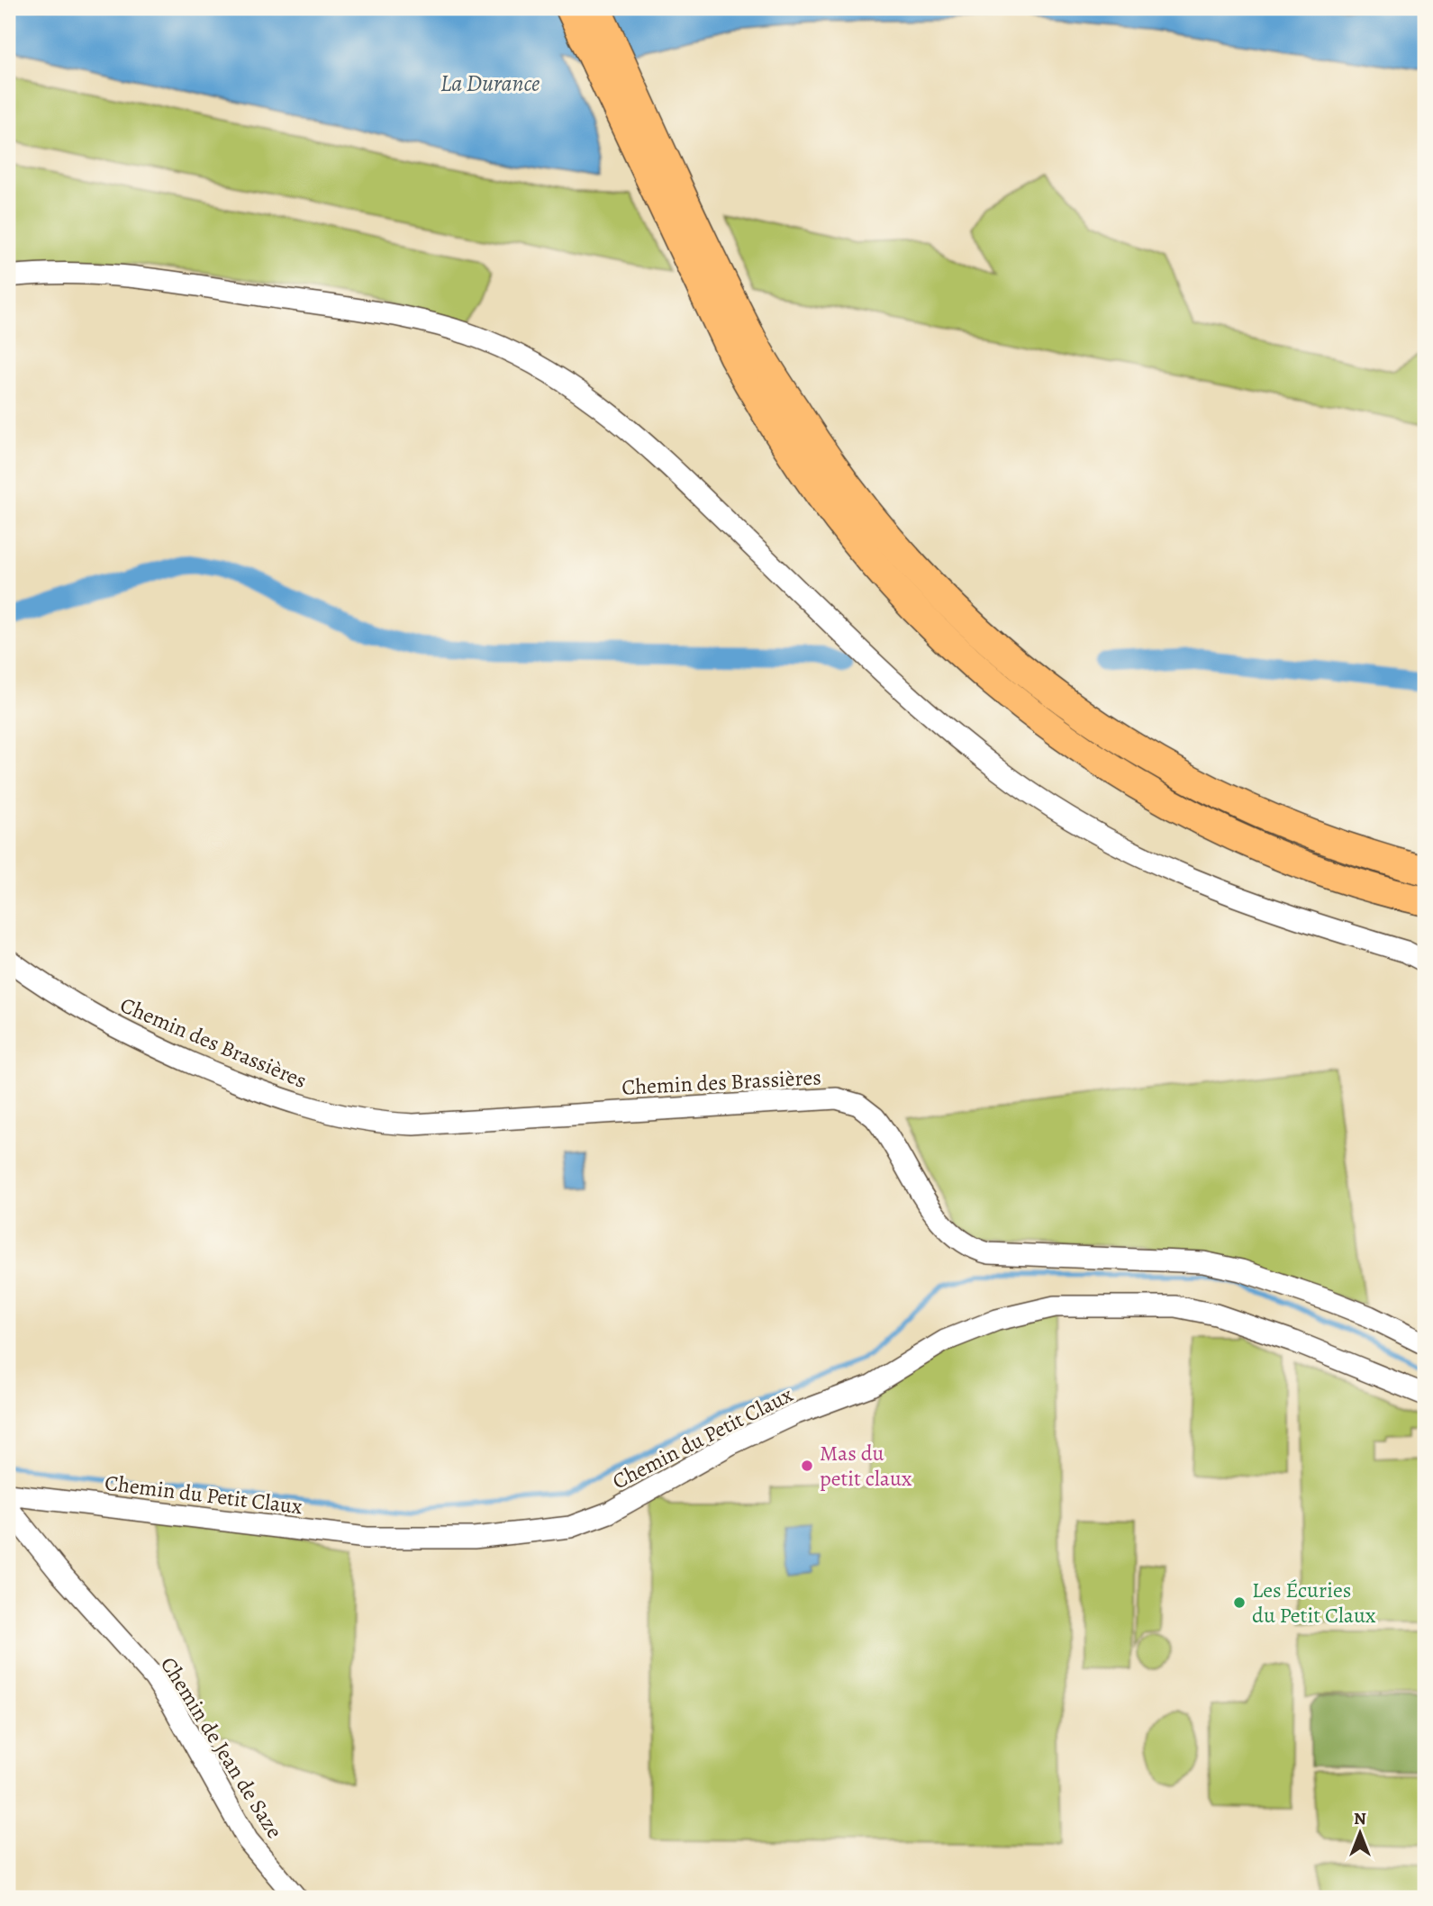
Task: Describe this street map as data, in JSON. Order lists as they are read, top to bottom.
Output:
{
  "streets": {
    "street": ["Chemin des Brassières", "Chemin du Petit Claux", "Chemin de Jean de Saze"]
  },
  "water": ["La Durance"],
  "places": ["Mas du petit claux", "Les Écuries du Petit Claux"],
  "north": "top"
}
